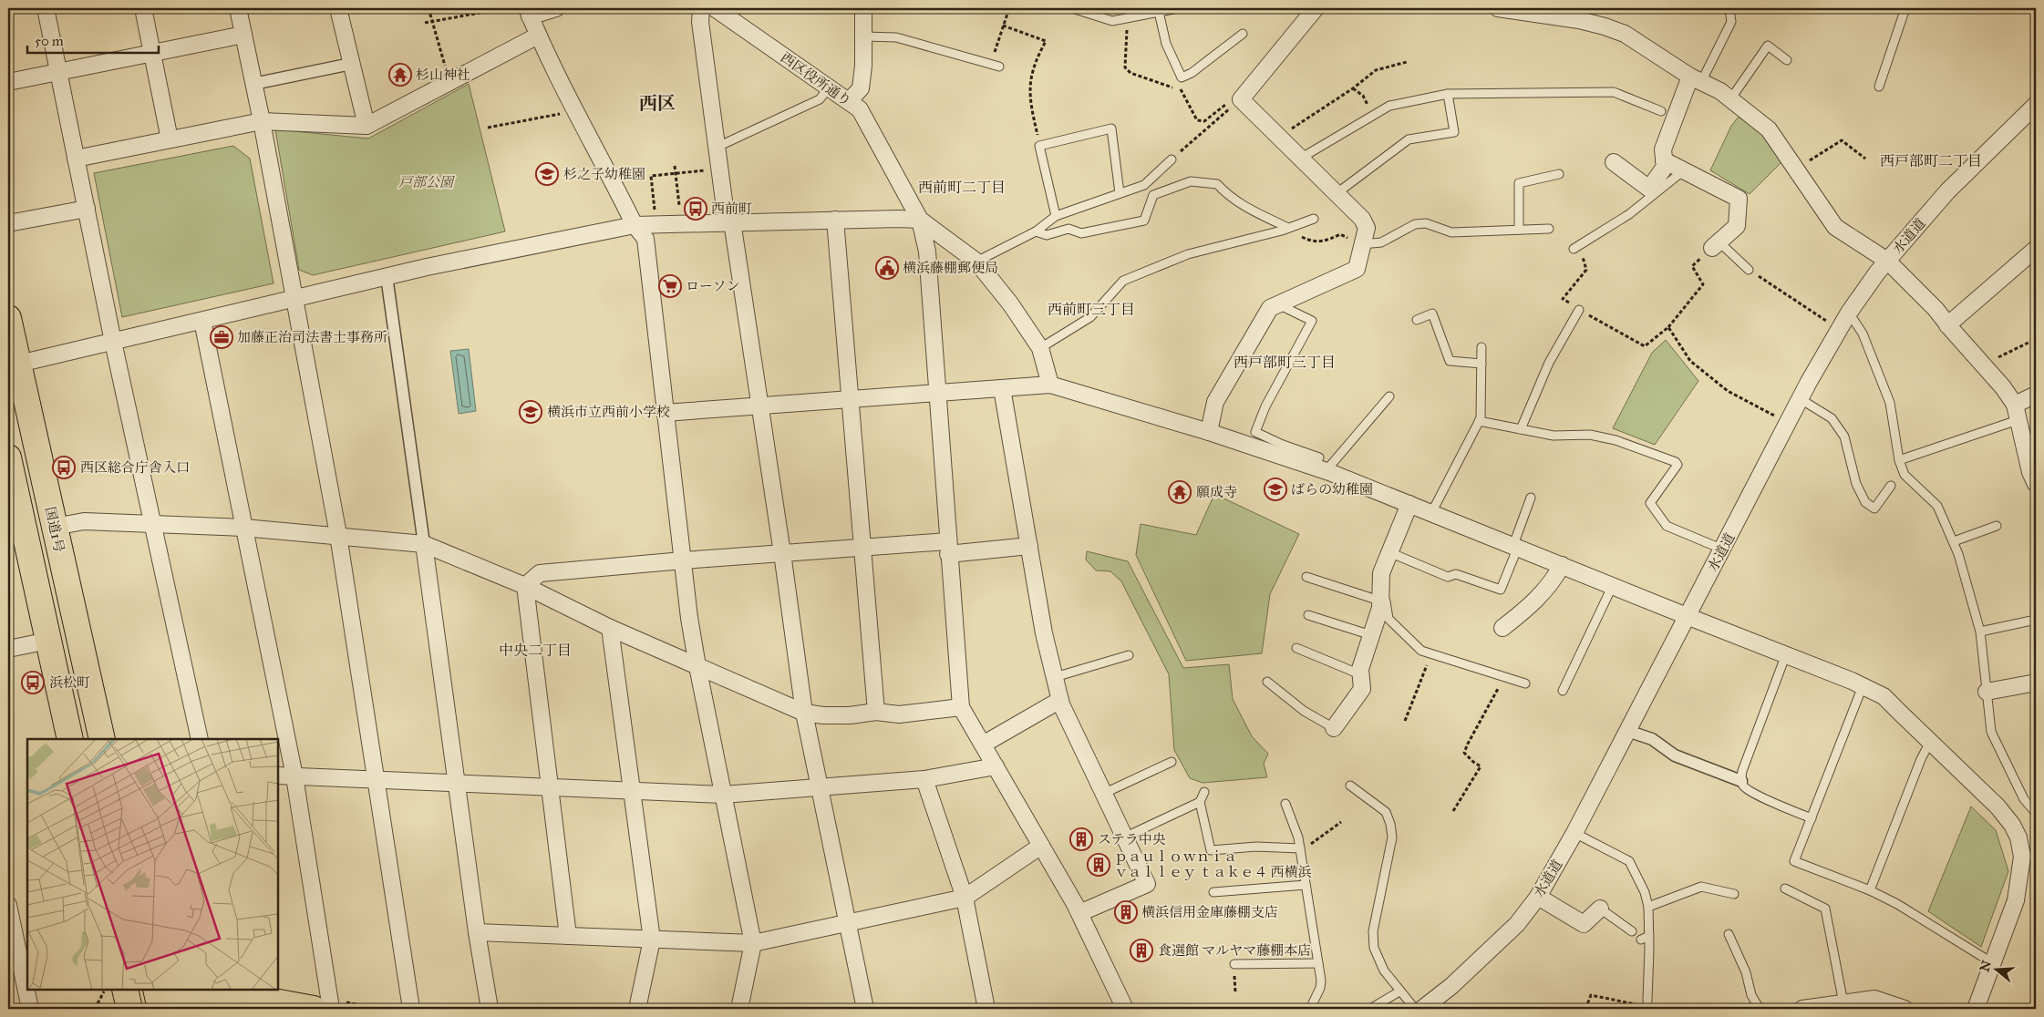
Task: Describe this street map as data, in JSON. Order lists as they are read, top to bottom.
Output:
{
  "streets": {
    "main road": ["国道1号"],
    "street": ["西区役所通り", "水道道"]
  },
  "districts": [
    "西区",
    "西戸部町二丁目",
    "西前町二丁目",
    "西前町三丁目",
    "西戸部町三丁目",
    "中央二丁目"
  ],
  "parks": ["戸部公園"],
  "places": {
    "temple": ["杉山神社", "願成寺"],
    "school or university": ["杉之子幼稚園", "横浜市立西前小学校", "ばらの幼稚園"],
    "bus stop": ["西前町", "西区総合庁舎入口", "浜松町"],
    "public building": ["横浜藤棚郵便局"],
    "supermarket": ["ローソン"],
    "office": ["加藤正治司法書士事務所"],
    "building": [
      "ステラ中央",
      "ｐａｕｌｏｗｎｉａ ｖａｌｌｅｙ ｔａｋｅ４ 西横浜",
      "横浜信用金庫藤棚支店",
      "食選館 マルヤマ藤棚本店"
    ]
  },
  "scale_bar": "50 m",
  "north": "left"
}
